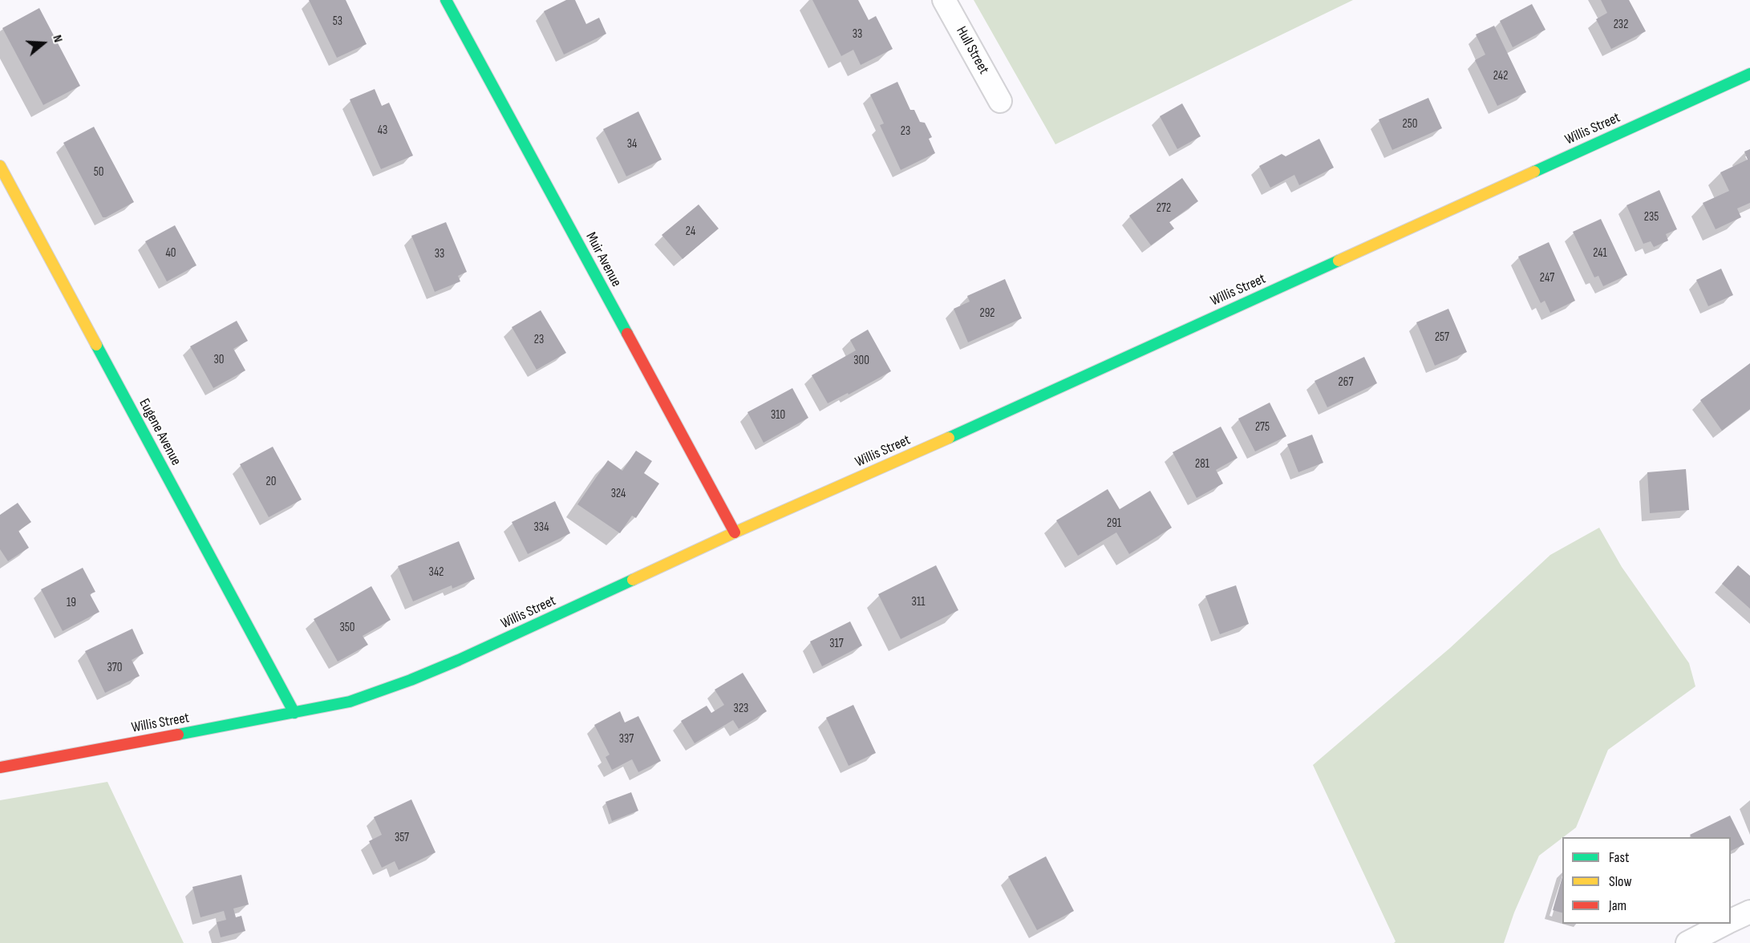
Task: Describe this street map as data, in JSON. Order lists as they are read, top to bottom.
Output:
{
  "streets": {
    "main road": ["Willis Street", "Muir Avenue", "Eugene Avenue"],
    "street": ["Hull Street"]
  },
  "crossings": [
    ["Willis Street", "Muir Avenue"],
    ["Willis Street", "Eugene Avenue"]
  ],
  "house_numbers": [
    "53",
    "232",
    "33",
    "242",
    "250",
    "43",
    "23",
    "34",
    "50",
    "272",
    "235",
    "24",
    "40",
    "241",
    "33",
    "247",
    "292",
    "257",
    "23",
    "30",
    "300",
    "267",
    "310",
    "275",
    "281",
    "20",
    "324",
    "291",
    "334",
    "342",
    "311",
    "19",
    "350",
    "317",
    "370",
    "323",
    "337",
    "357"
  ],
  "legend": ["Fast", "Slow", "Jam"],
  "north": "right"
}
